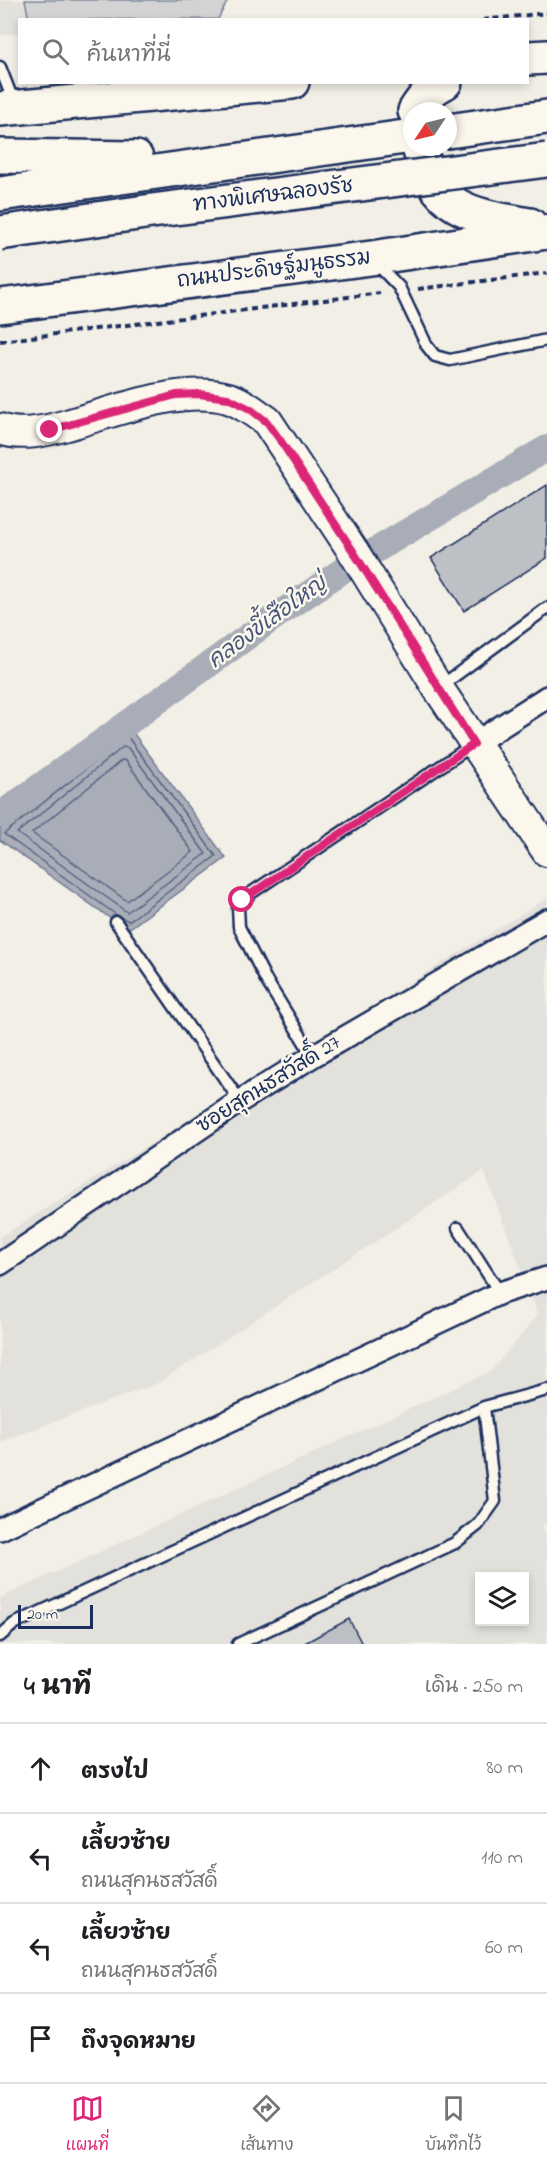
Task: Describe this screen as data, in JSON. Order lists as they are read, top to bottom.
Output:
{
  "streets": {
    "main road": ["ทางพิเศษฉลองรัช", "ถนนประดิษฐ์มนูธรรม"],
    "street": ["ซอยสุคนธสวัสดิ์ 27"]
  },
  "water": ["คลองขี้เสือใหญ่"],
  "scale_bar": "20 m",
  "north": "bottom left",
  "page": {
    "search": "ค้นหาที่นี่",
    "scale": "20 m",
    "heading": ["4 นาที", "เดิน · 250 m"],
    "list": [
      ["ตรงไป", "80 m"],
      ["เลี้ยวซ้าย", "ถนนสุคนธสวัสดิ์", "110 m"],
      ["เลี้ยวซ้าย", "ถนนสุคนธสวัสดิ์", "60 m"],
      "ถึงจุดหมาย"
    ],
    "nav": ["แผนที่", "เส้นทาง", "บันทึกไว้"]
  }
}
